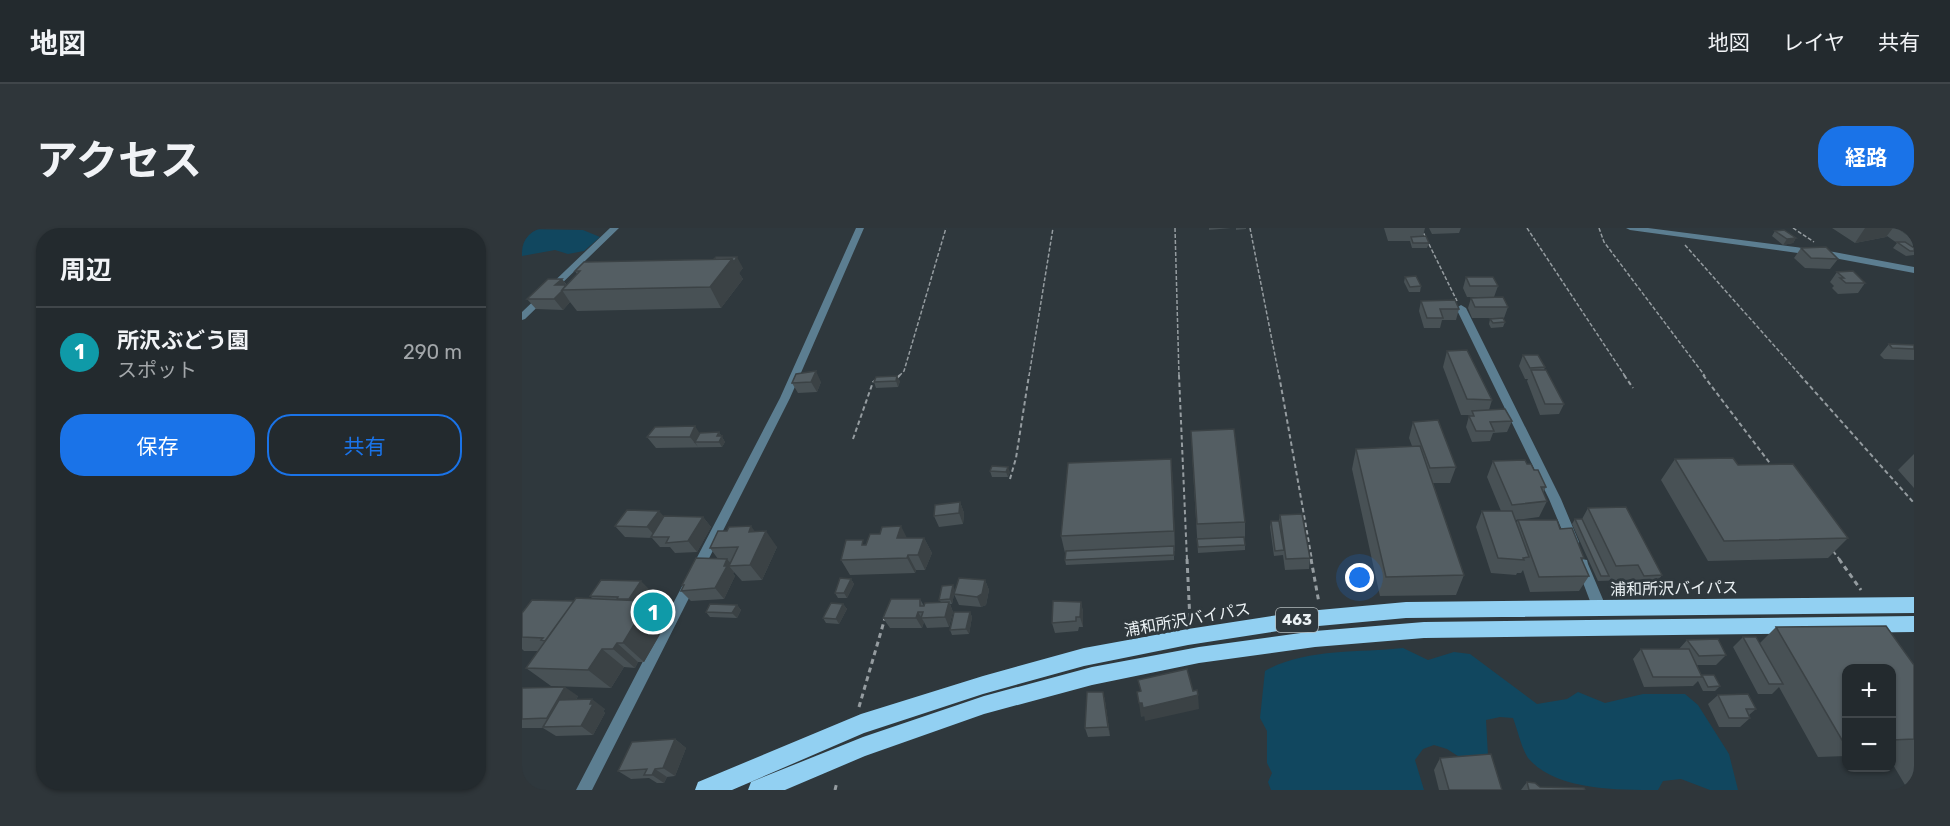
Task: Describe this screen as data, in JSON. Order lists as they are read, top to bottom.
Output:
{
  "streets": {
    "highway": ["浦和所沢バイパス", "463"]
  },
  "page": {
    "header": "地図",
    "nav": ["地図", "レイヤ", "共有"],
    "title": "アクセス",
    "buttons": [
      "経路",
      ["保存", "共有"]
    ],
    "heading": "周辺",
    "list": [
      {
        "mark": "1",
        "name": "所沢ぶどう園",
        "note": "スポット",
        "value": "290 m"
      }
    ],
    "pins": "1",
    "map_buttons": ["+", "−"]
  }
}
